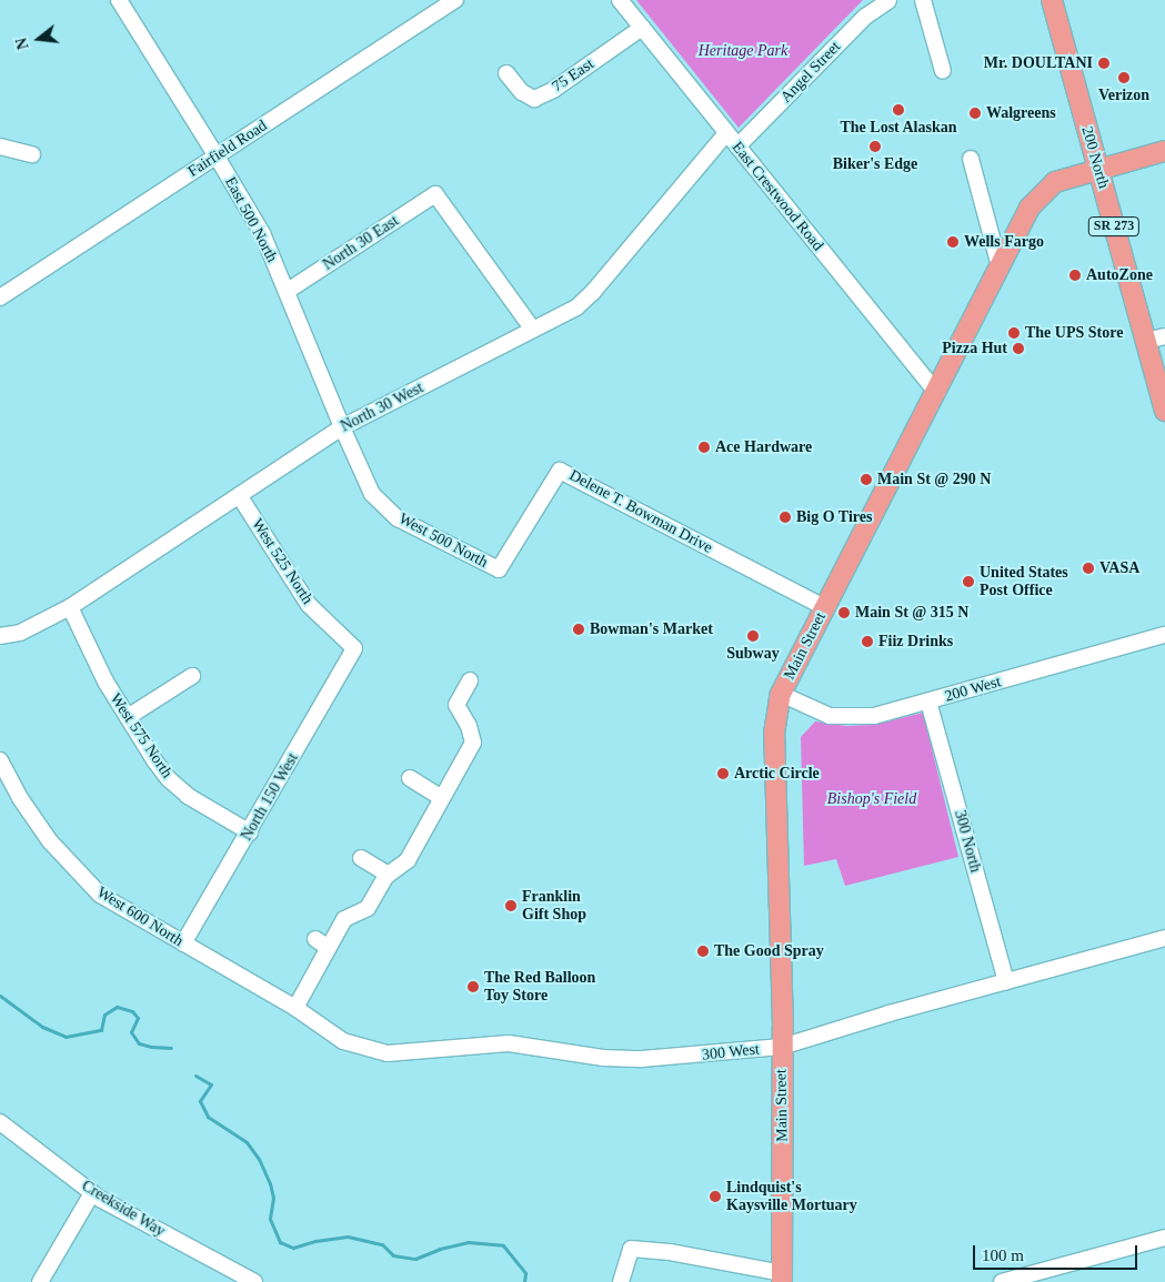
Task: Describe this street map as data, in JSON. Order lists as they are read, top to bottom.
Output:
{
  "streets": {
    "main road": ["200 North", "SR 273", "Main Street"],
    "street": [
      "Angel Street",
      "75 East",
      "Fairfield Road",
      "East Crestwood Road",
      "East 500 North",
      "North 30 East",
      "North 30 West",
      "Delene T. Bowman Drive",
      "West 500 North",
      "West 525 North",
      "200 West",
      "West 575 North",
      "North 150 West",
      "300 North",
      "West 600 North",
      "300 West",
      "Creekside Way"
    ]
  },
  "crossings": [
    ["Angel Street", "East Crestwood Road"],
    ["75 East", "East Crestwood Road"],
    ["Fairfield Road", "East 500 North"],
    ["200 North", "Main Street"],
    ["East Crestwood Road", "North 30 West"],
    ["East Crestwood Road", "Main Street"],
    ["East 500 North", "North 30 East"],
    ["East 500 North", "West 500 North"],
    ["North 30 East", "North 30 West"],
    ["North 30 West", "West 500 North"],
    ["North 30 West", "West 525 North"],
    ["North 30 West", "West 575 North"],
    ["Delene T. Bowman Drive", "West 500 North"],
    ["Delene T. Bowman Drive", "Main Street"],
    ["West 525 North", "North 150 West"],
    ["Main Street", "200 West"],
    ["Main Street", "300 West"],
    ["200 West", "300 North"],
    ["West 575 North", "North 150 West"],
    ["North 150 West", "West 600 North"],
    ["300 North", "300 West"],
    ["West 600 North", "300 West"]
  ],
  "parks": ["Heritage Park", "Bishop's Field"],
  "places": [
    "Mr. DOULTANI",
    "Verizon",
    "The Lost Alaskan",
    "Walgreens",
    "Biker's Edge",
    "Wells Fargo",
    "AutoZone",
    "The UPS Store",
    "Pizza Hut",
    "Ace Hardware",
    "Main St @ 290 N",
    "Big O Tires",
    "VASA",
    "United States Post Office",
    "Main St @ 315 N",
    "Bowman's Market",
    "Subway",
    "Fiiz Drinks",
    "Arctic Circle",
    "Franklin Gift Shop",
    "The Good Spray",
    "The Red Balloon Toy Store",
    "Lindquist's Kaysville Mortuary"
  ],
  "scale_bar": "100 m",
  "north": "left"
}
